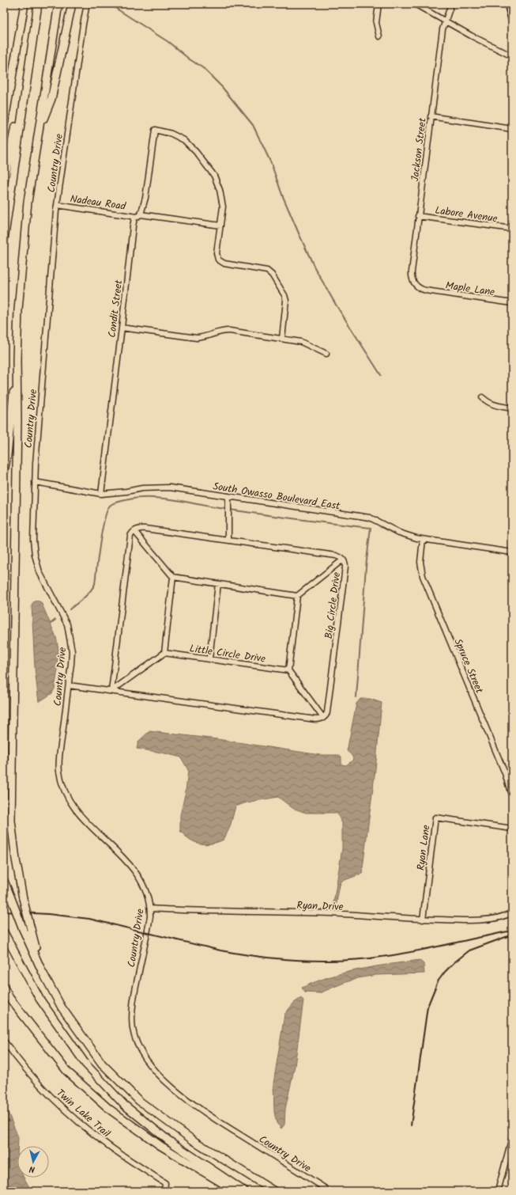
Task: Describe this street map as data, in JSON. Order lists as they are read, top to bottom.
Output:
{
  "streets": {
    "street": [
      "Jackson Street",
      "Country Drive",
      "Nadeau Road",
      "Labore Avenue",
      "Maple Lane",
      "Condit Street",
      "South Owasso Boulevard East",
      "Big Circle Drive",
      "Little Circle Drive",
      "Spruce Street",
      "Ryan Lane",
      "Ryan Drive",
      "Twin Lake Trail"
    ]
  },
  "crossings": [
    ["Jackson Street", "Labore Avenue"],
    ["Jackson Street", "Maple Lane"],
    ["Country Drive", "Nadeau Road"],
    ["Country Drive", "South Owasso Boulevard East"],
    ["Country Drive", "Ryan Drive"],
    ["Nadeau Road", "Condit Street"],
    ["Condit Street", "South Owasso Boulevard East"],
    ["South Owasso Boulevard East", "Spruce Street"],
    ["Ryan Lane", "Ryan Drive"]
  ],
  "north": "bottom"
}
